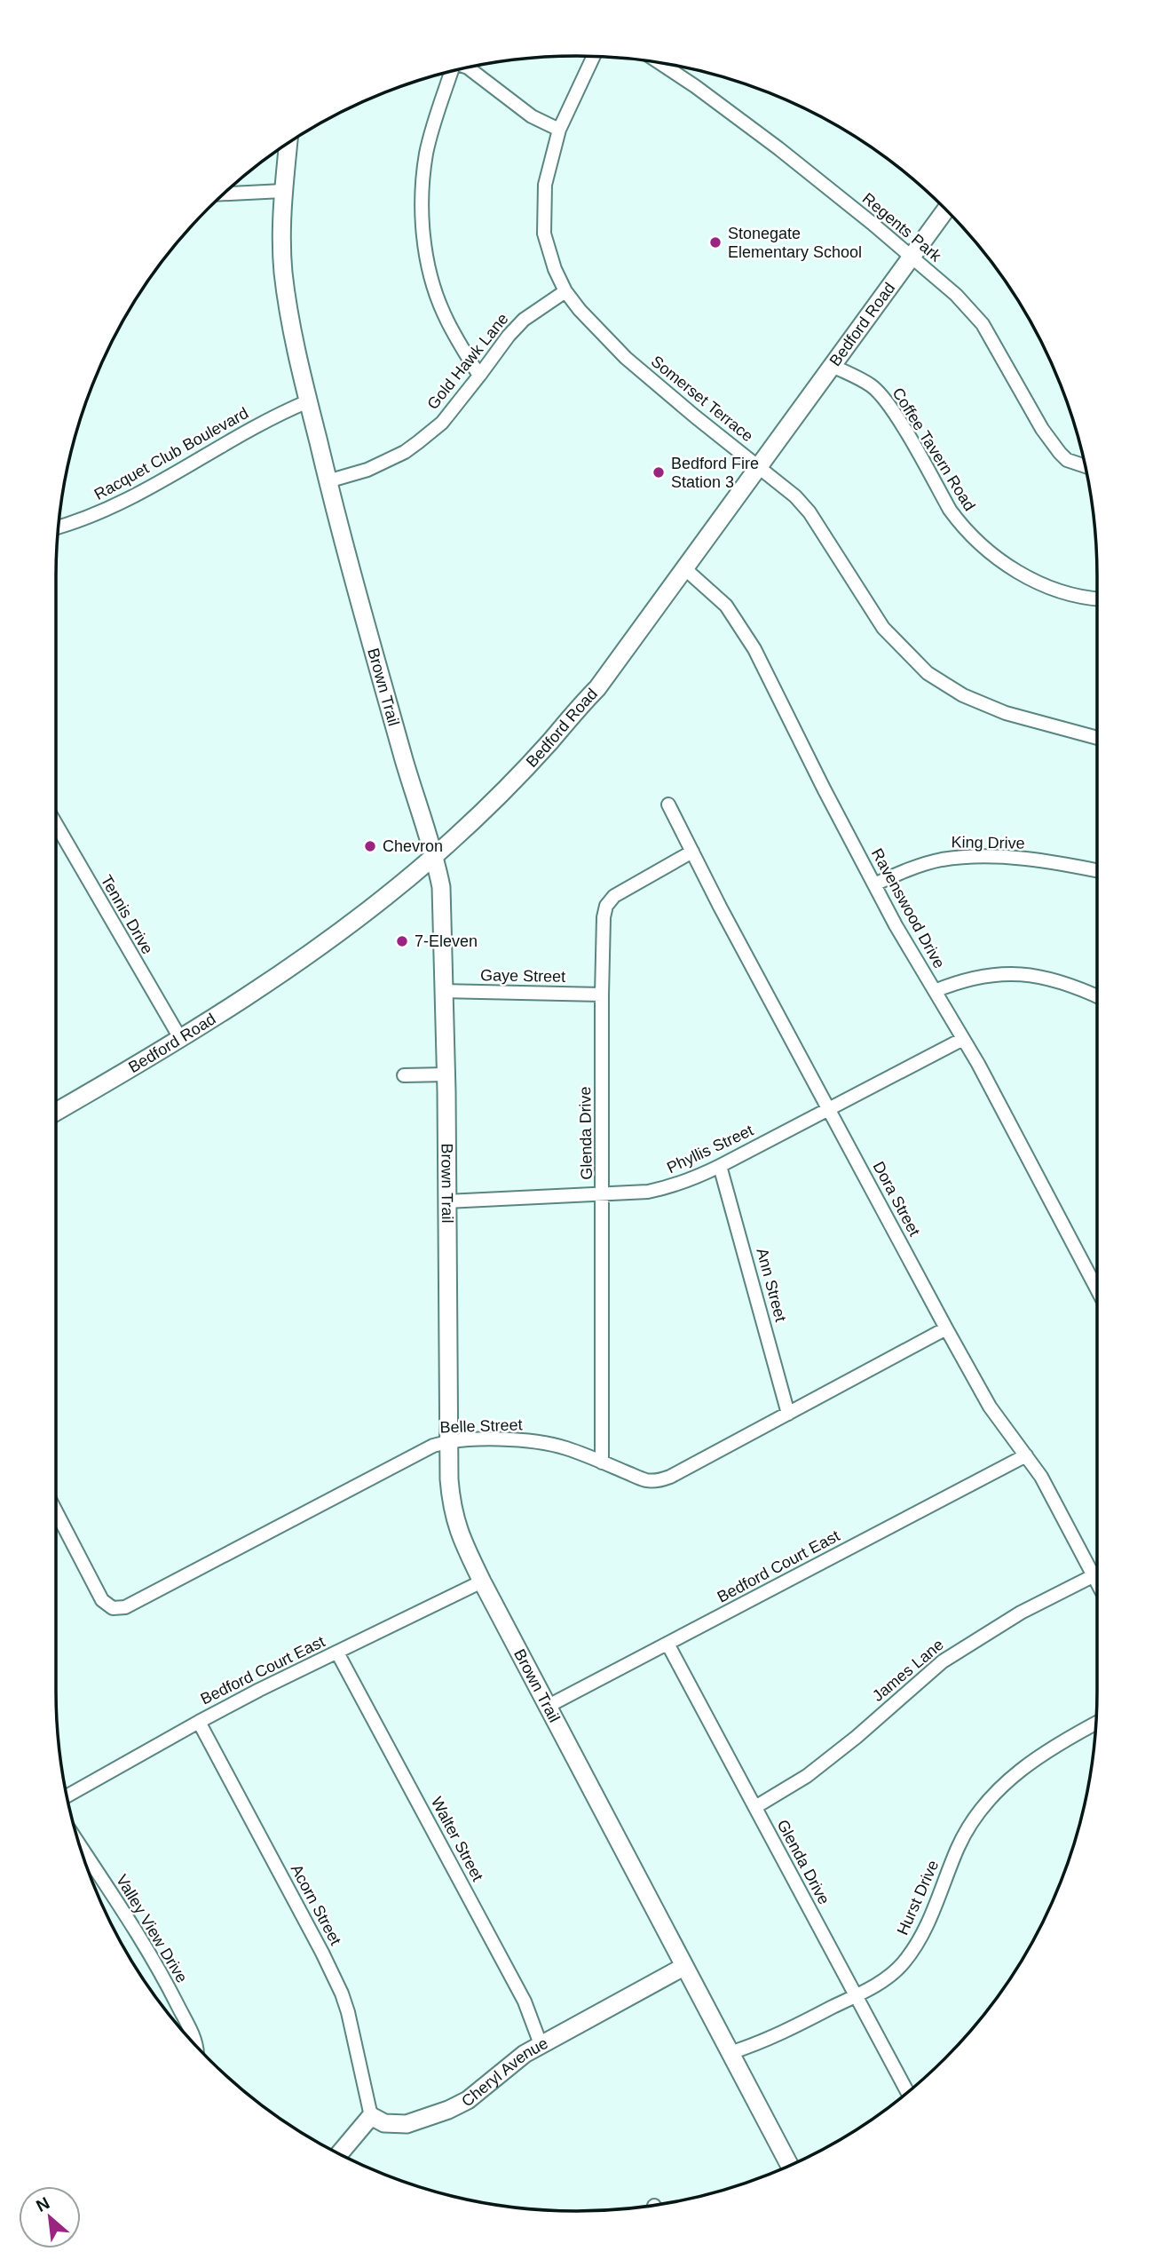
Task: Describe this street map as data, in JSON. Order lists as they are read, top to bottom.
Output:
{
  "streets": {
    "street": [
      "Regents Park",
      "Bedford Road",
      "Gold Hawk Lane",
      "Somerset Terrace",
      "Coffee Tavern Road",
      "Racquet Club Boulevard",
      "Brown Trail",
      "King Drive",
      "Ravenswood Drive",
      "Tennis Drive",
      "Gaye Street",
      "Glenda Drive",
      "Phyllis Street",
      "Dora Street",
      "Ann Street",
      "Belle Street",
      "Bedford Court East",
      "James Lane",
      "Walter Street",
      "Hurst Drive",
      "Acorn Street",
      "Valley View Drive",
      "Cheryl Avenue"
    ]
  },
  "crossings": [
    ["Regents Park", "Bedford Road"],
    ["Bedford Road", "Somerset Terrace"],
    ["Bedford Road", "Coffee Tavern Road"],
    ["Bedford Road", "Brown Trail"],
    ["Bedford Road", "Ravenswood Drive"],
    ["Bedford Road", "Tennis Drive"],
    ["Gold Hawk Lane", "Somerset Terrace"],
    ["Gold Hawk Lane", "Brown Trail"],
    ["Racquet Club Boulevard", "Brown Trail"],
    ["Brown Trail", "Gaye Street"],
    ["Brown Trail", "Phyllis Street"],
    ["Brown Trail", "Belle Street"],
    ["Brown Trail", "Bedford Court East"],
    ["Brown Trail", "Hurst Drive"],
    ["Brown Trail", "Cheryl Avenue"],
    ["King Drive", "Ravenswood Drive"],
    ["Ravenswood Drive", "Phyllis Street"],
    ["Gaye Street", "Glenda Drive"],
    ["Glenda Drive", "Phyllis Street"],
    ["Glenda Drive", "Dora Street"],
    ["Glenda Drive", "Belle Street"],
    ["Glenda Drive", "Bedford Court East"],
    ["Glenda Drive", "James Lane"],
    ["Glenda Drive", "Hurst Drive"],
    ["Phyllis Street", "Dora Street"],
    ["Phyllis Street", "Ann Street"],
    ["Dora Street", "Belle Street"],
    ["Dora Street", "Bedford Court East"],
    ["Dora Street", "James Lane"],
    ["Ann Street", "Belle Street"],
    ["Bedford Court East", "Walter Street"],
    ["Bedford Court East", "Acorn Street"],
    ["Walter Street", "Cheryl Avenue"],
    ["Acorn Street", "Cheryl Avenue"]
  ],
  "places": [
    "Stonegate Elementary School",
    "Bedford Fire Station 3",
    "Chevron",
    "7-Eleven"
  ],
  "north": "top left"
}
